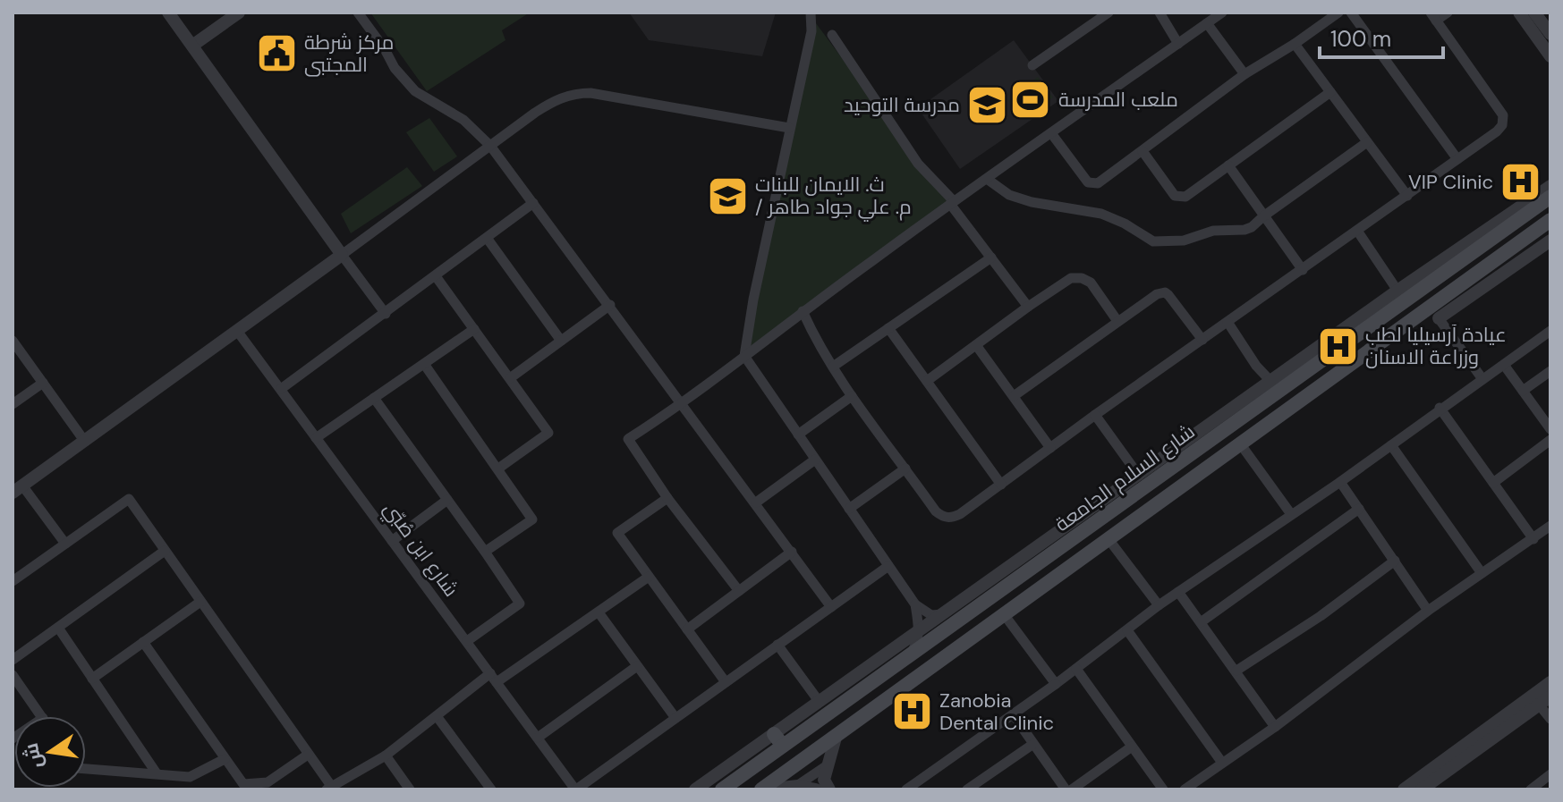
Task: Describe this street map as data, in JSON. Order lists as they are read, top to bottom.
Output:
{
  "streets": {
    "main road": ["شارع السلام الجامعة"],
    "street": ["شارع ابن صُبّي"]
  },
  "places": {
    "public building": ["مركز شرطة المجتبى"],
    "sports": ["ملعب المدرسة"],
    "school or university": ["مدرسة التوحيد", "ث. الايمان للبنات / م. علي جواد طاهر"],
    "hospital": ["VIP Clinic", "عيادة آرسيليا لطب وزراعة الاسنان", "Zanobia Dental Clinic"]
  },
  "scale_bar": "100 m",
  "north": "left"
}
